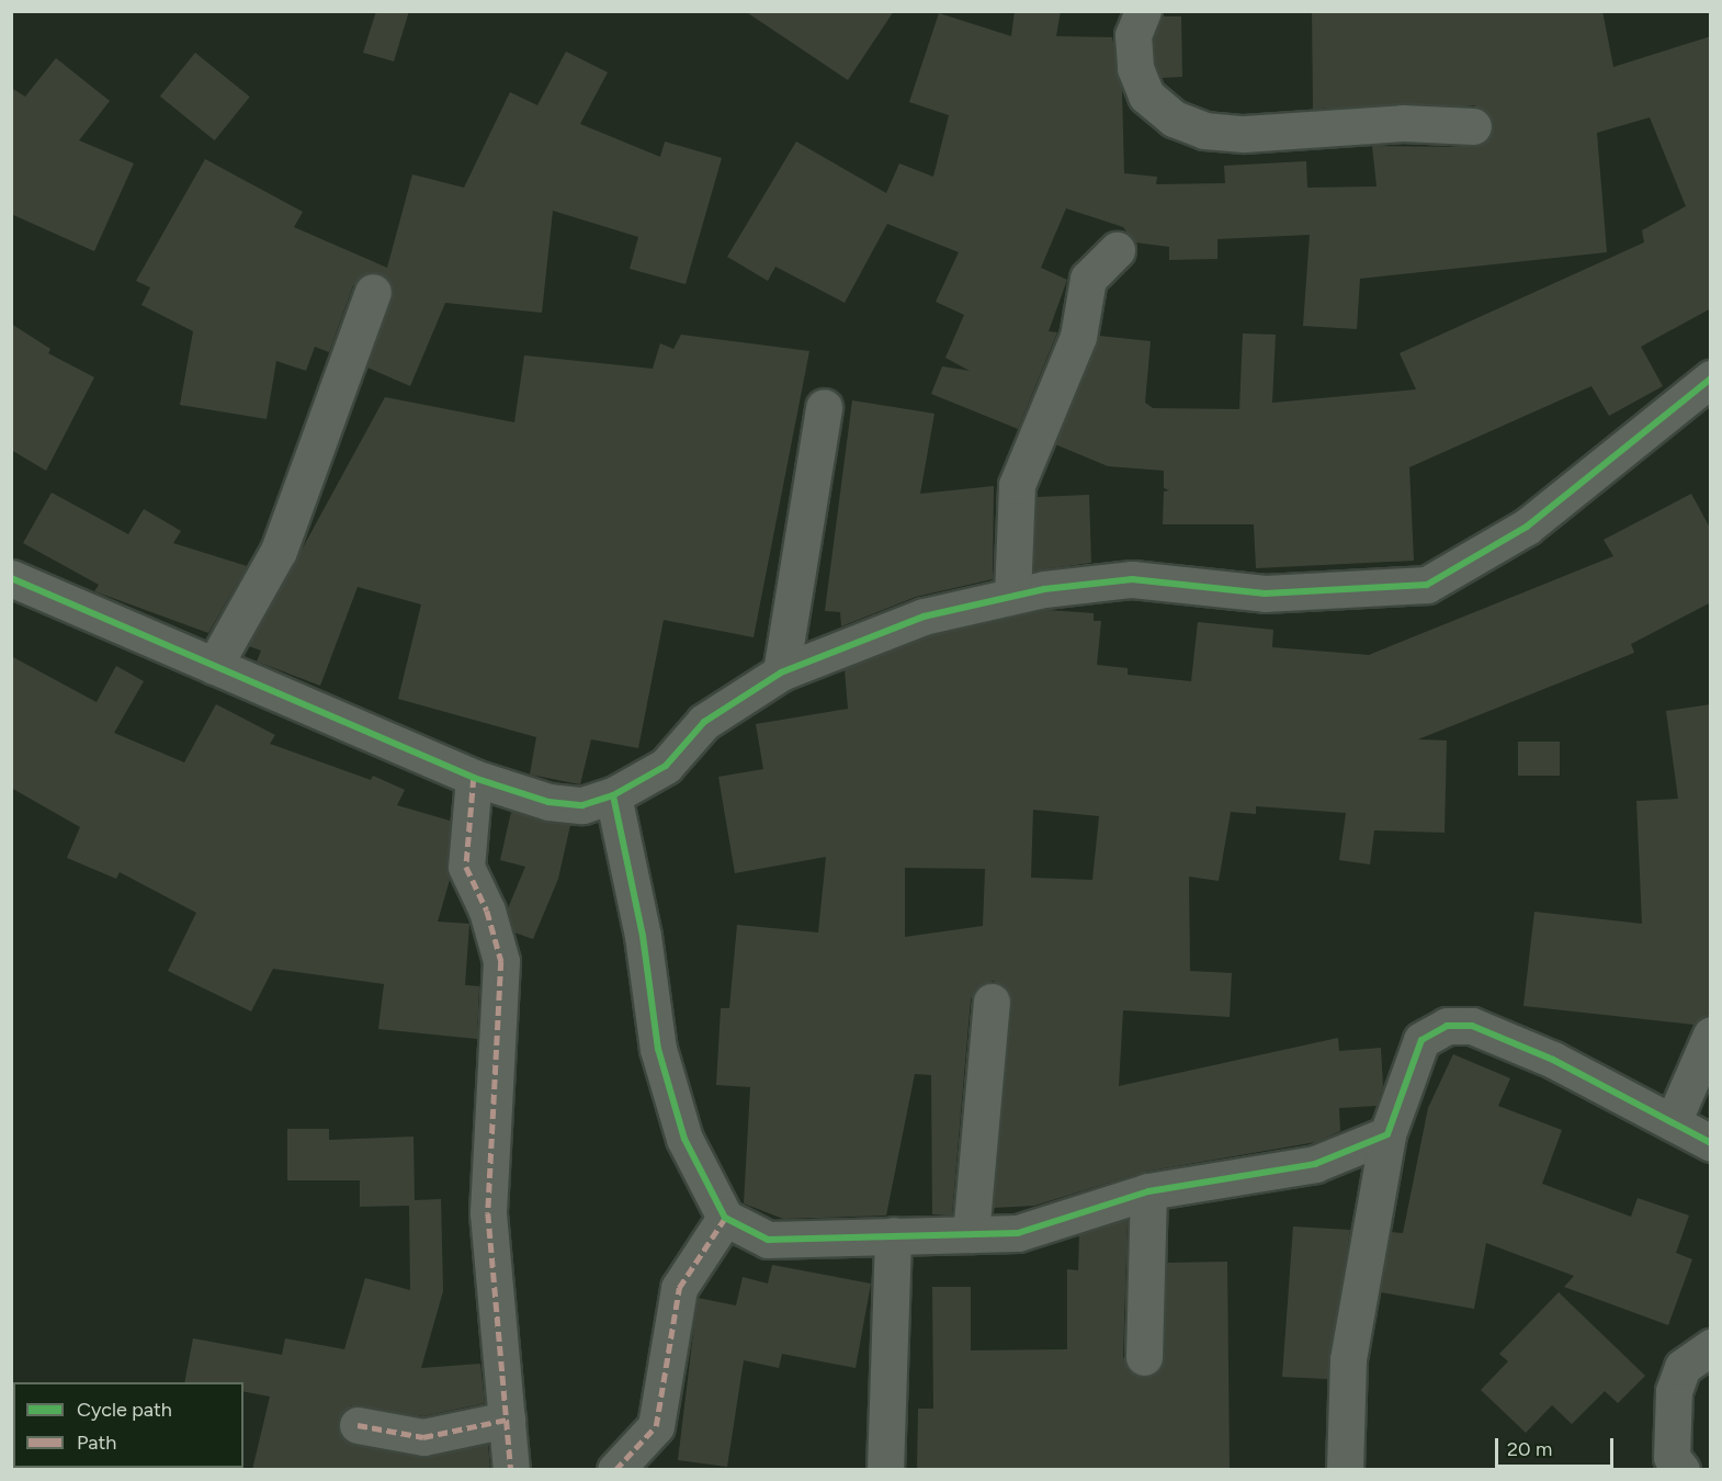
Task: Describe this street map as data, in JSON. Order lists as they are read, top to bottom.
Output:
{
  "legend": ["Cycle path", "Path"],
  "scale_bar": "20 m"
}
